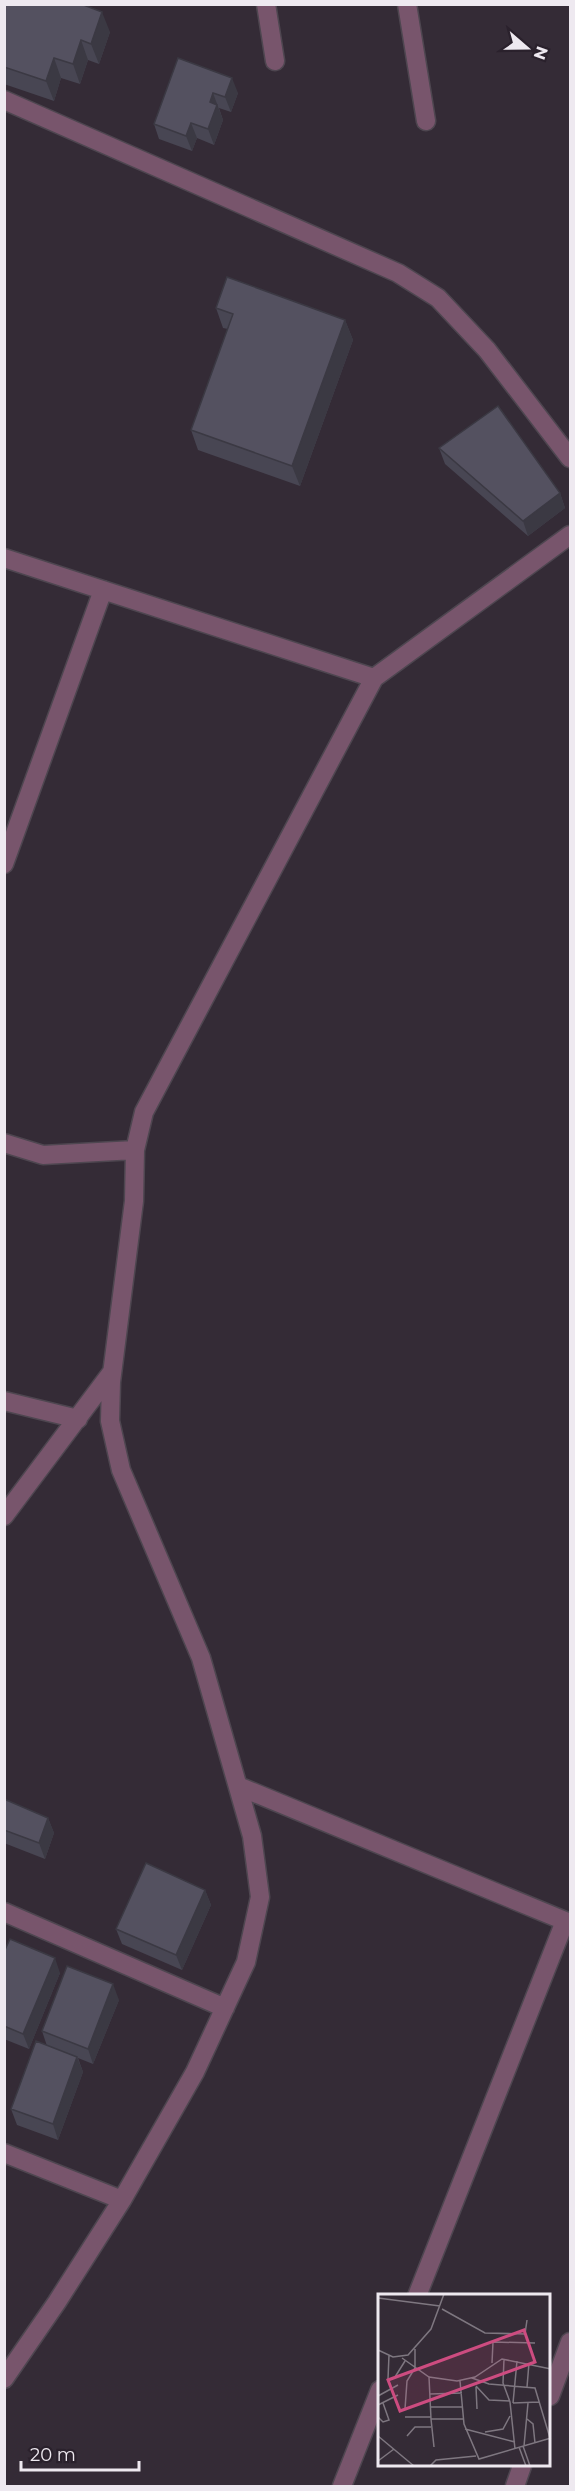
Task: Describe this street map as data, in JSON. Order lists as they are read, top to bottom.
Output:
{
  "scale_bar": "20 m",
  "north": "right"
}
